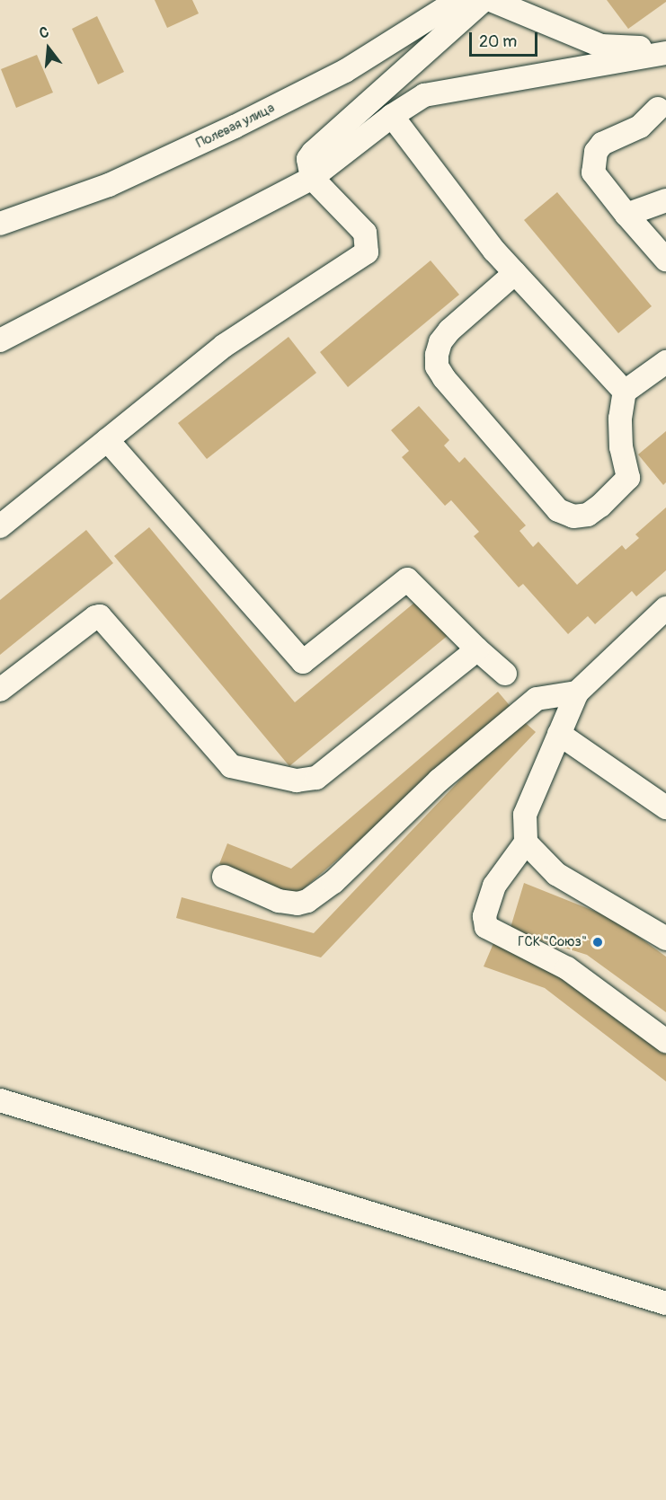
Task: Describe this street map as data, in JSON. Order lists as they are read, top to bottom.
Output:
{
  "streets": {
    "street": ["Полевая улица"]
  },
  "places": ["ГСК \"Союз\""],
  "scale_bar": "20 m",
  "north": "top"
}
